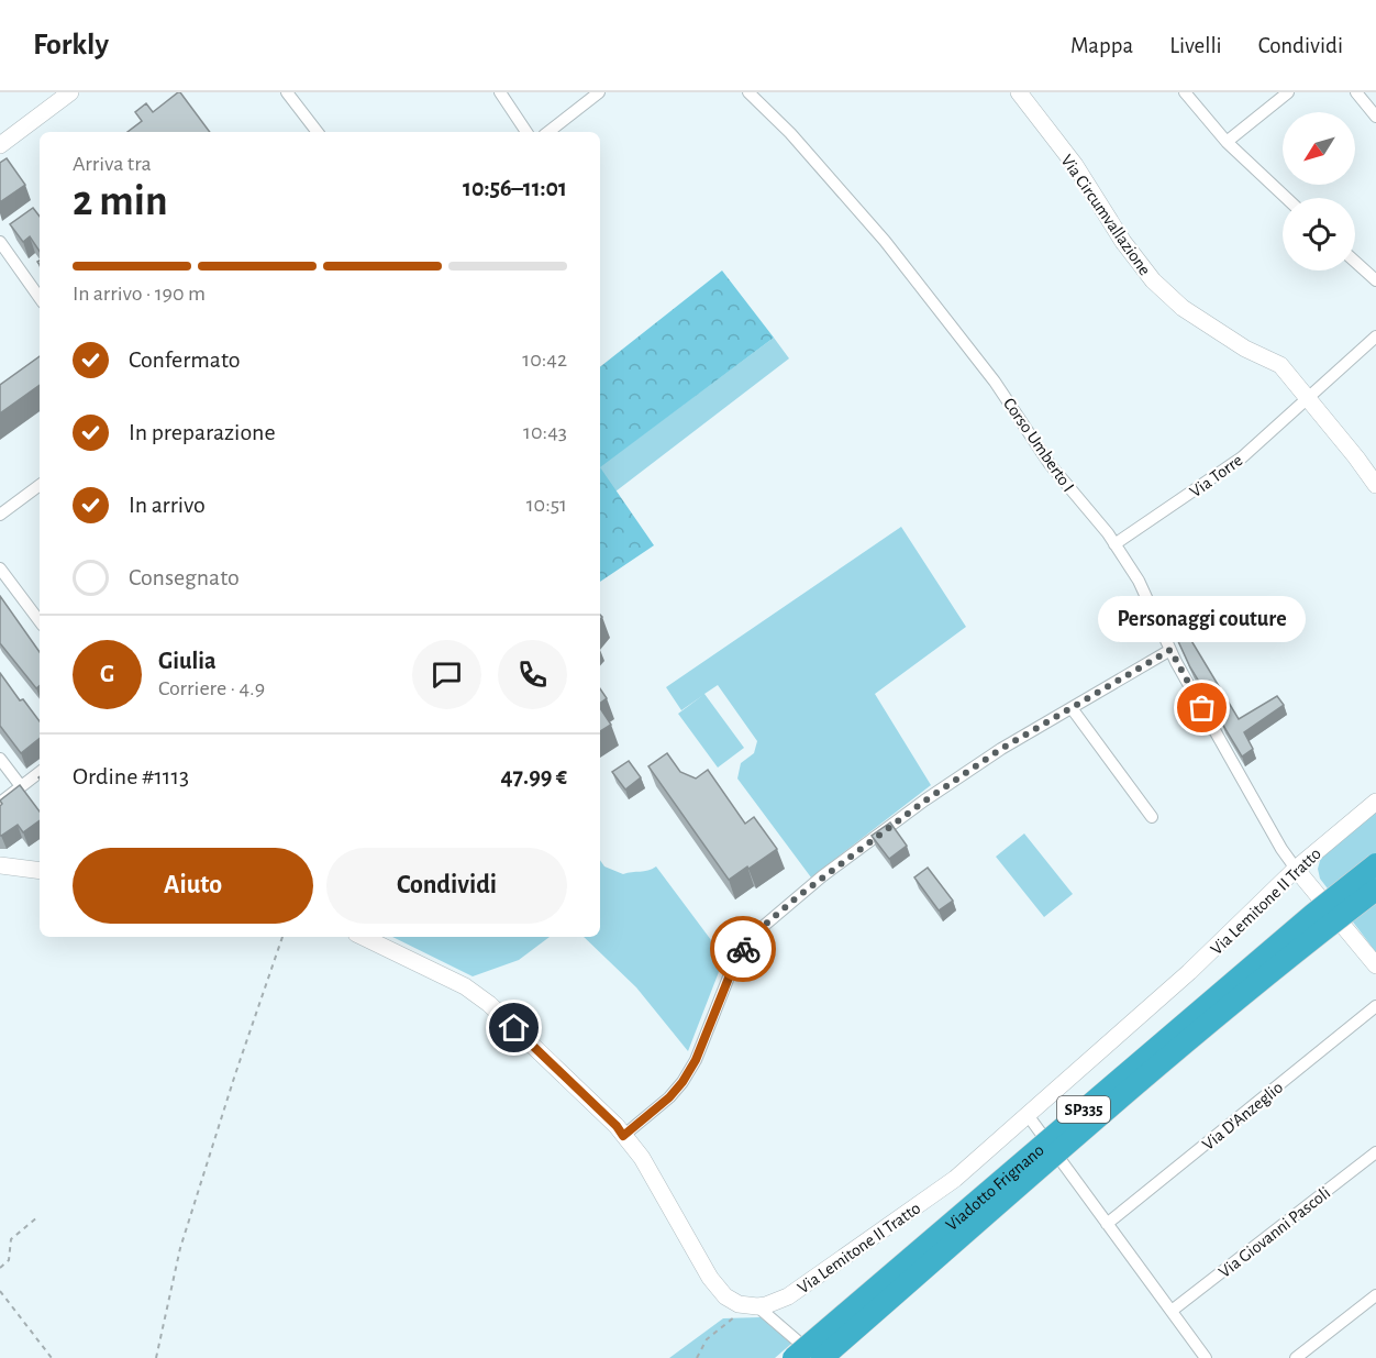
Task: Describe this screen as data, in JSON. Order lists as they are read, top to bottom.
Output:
{
  "streets": {
    "highway": ["SP335", "Viadotto Frignano"],
    "street": [
      "Via Circumvallazione",
      "Corso Umberto I",
      "Via Torre",
      "Via Lemitone II Tratto",
      "Via D'Anzeglio",
      "Via Giovanni Pascoli"
    ]
  },
  "crossings": [
    ["Via Circumvallazione", "Via Torre"],
    ["Corso Umberto I", "Via Torre"],
    ["Corso Umberto I", "Via Lemitone II Tratto"]
  ],
  "places": ["Personaggi couture"],
  "north": "bottom left",
  "page": {
    "header": "Forkly",
    "nav": ["Mappa", "Livelli", "Condividi"],
    "heading": ["2 min", "Arriva tra", "10:56–11:01"],
    "panel": [
      "Giulia",
      "Corriere · 4.9",
      "Ordine #1113",
      "47.99 €"
    ],
    "bar": "In arrivo · 190 m",
    "list": [
      ["Confermato", "10:42"],
      ["In preparazione", "10:43"],
      ["In arrivo", "10:51"],
      "Consegnato"
    ],
    "bubble": "Personaggi couture",
    "round": "G",
    "buttons": ["Aiuto", "Condividi"]
  }
}
